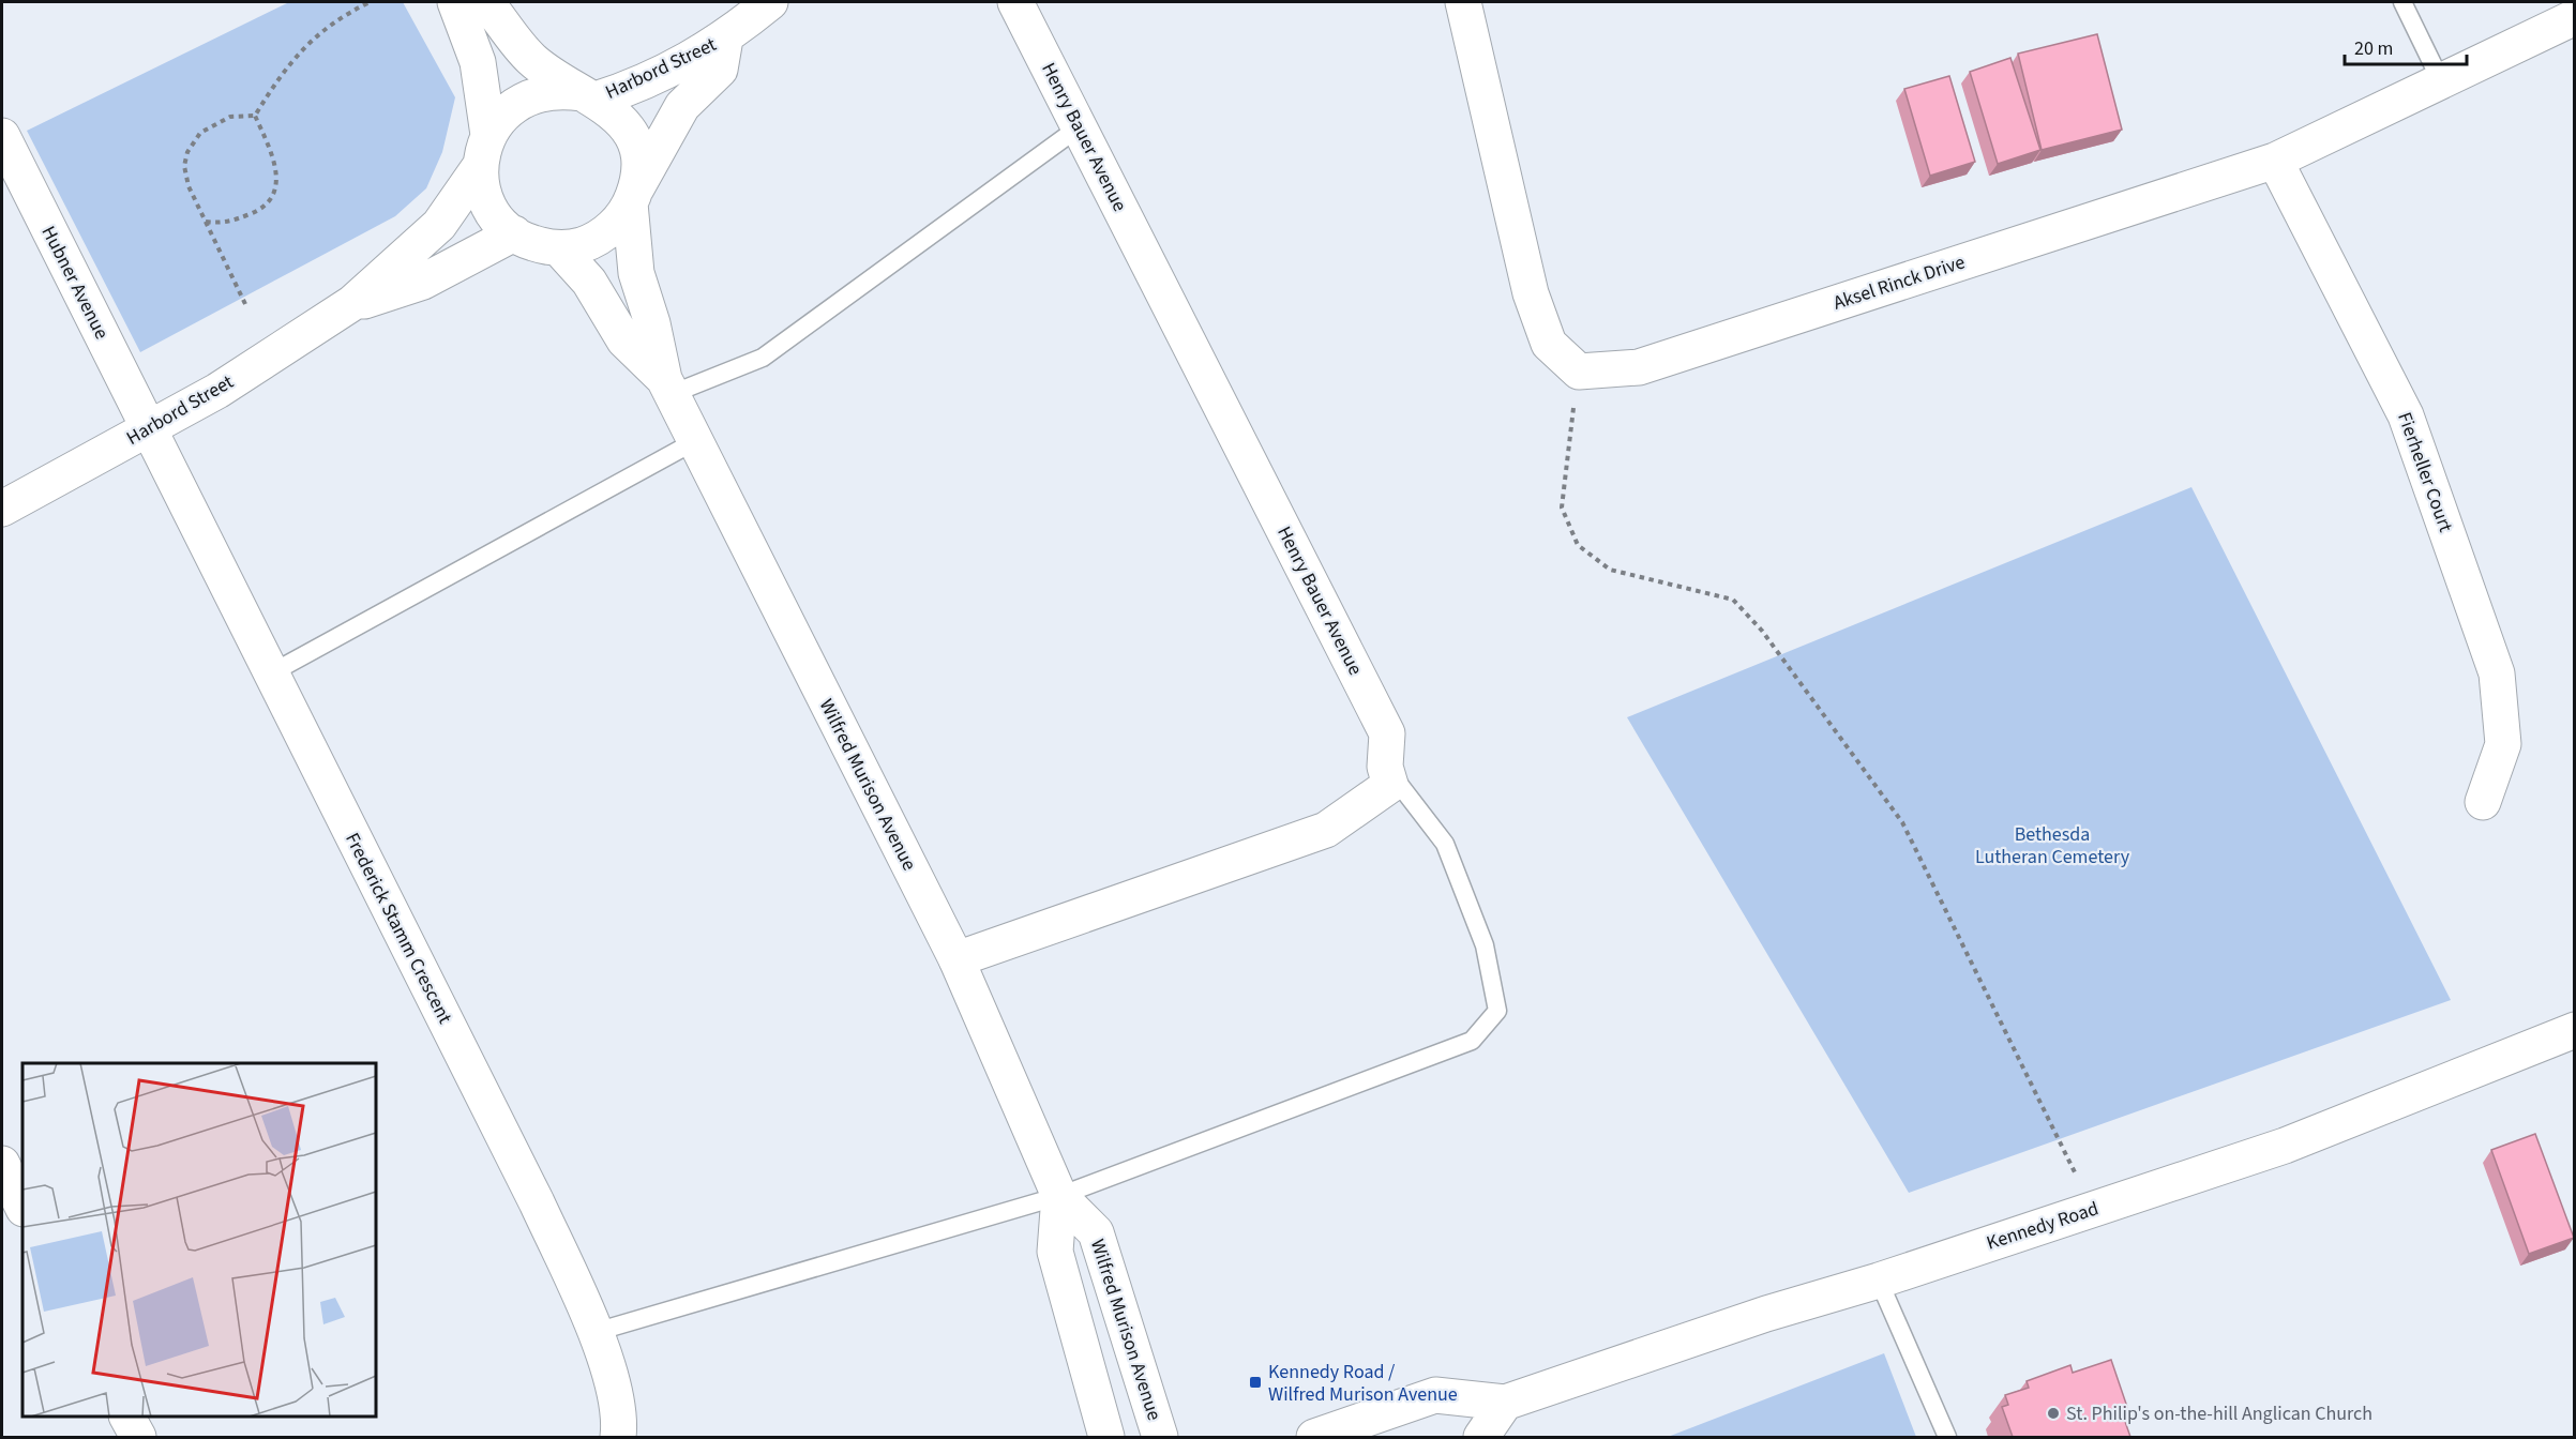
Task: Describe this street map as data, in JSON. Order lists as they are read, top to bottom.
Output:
{
  "streets": {
    "street": [
      "Harbord Street",
      "Henry Bauer Avenue",
      "Hubner Avenue",
      "Aksel Rinck Drive",
      "Fierheller Court",
      "Wilfred Murison Avenue",
      "Frederick Stamm Crescent",
      "Kennedy Road"
    ]
  },
  "crossings": [
    ["Harbord Street", "Hubner Avenue"],
    ["Harbord Street", "Wilfred Murison Avenue"],
    ["Harbord Street", "Frederick Stamm Crescent"],
    ["Henry Bauer Avenue", "Wilfred Murison Avenue"],
    ["Hubner Avenue", "Frederick Stamm Crescent"],
    ["Aksel Rinck Drive", "Fierheller Court"]
  ],
  "parks": ["Bethesda Lutheran Cemetery"],
  "places": {
    "transit": ["Kennedy Road / Wilfred Murison Avenue"],
    "other": ["St. Philip's on-the-hill Anglican Church"]
  },
  "scale_bar": "20 m"
}
